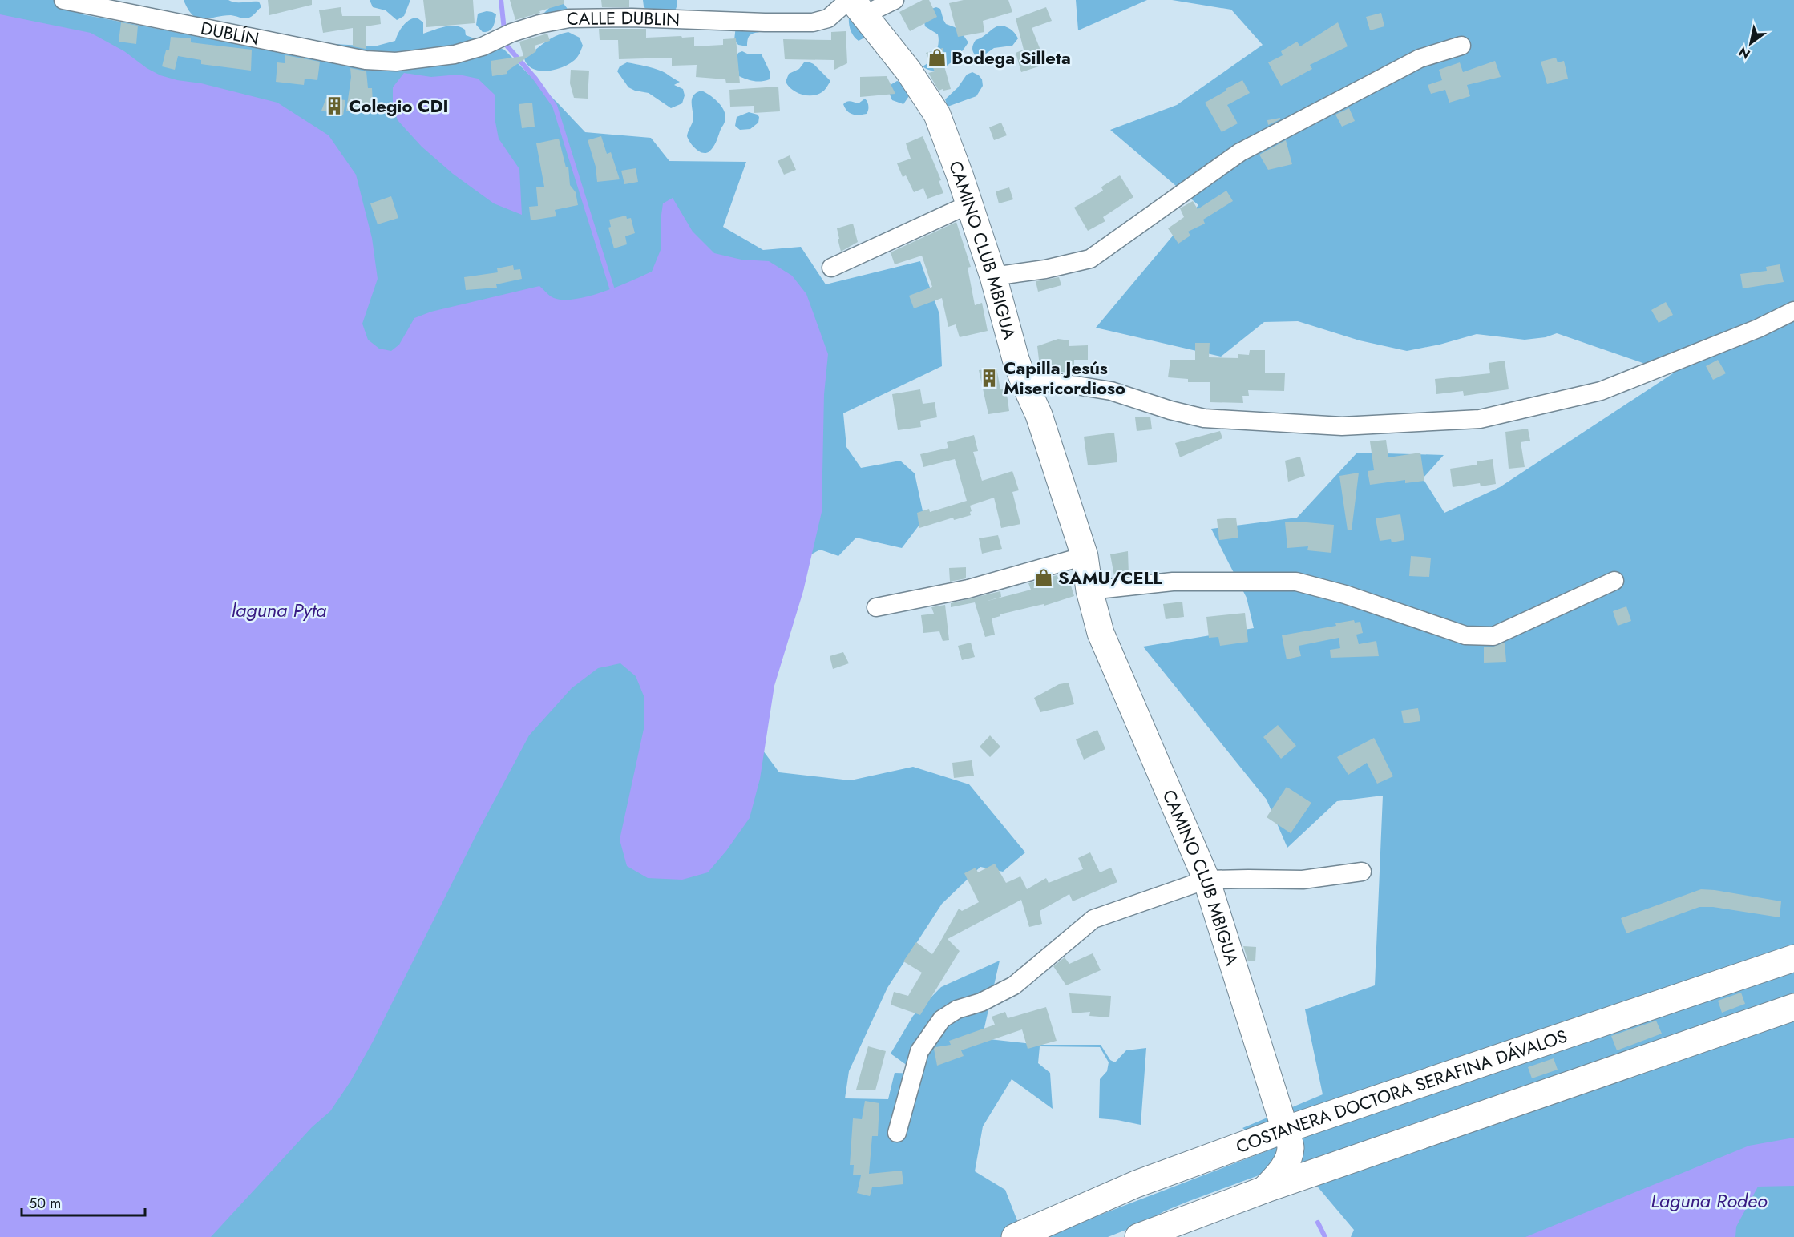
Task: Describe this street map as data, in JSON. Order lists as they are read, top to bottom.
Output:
{
  "streets": {
    "main road": ["CAMINO CLUB MBIGUA", "COSTANERA DOCTORA SERAFINA DÁVALOS"],
    "street": ["CALLE DUBLIN", "DUBLÍN"]
  },
  "crossings": [
    ["CALLE DUBLIN", "DUBLÍN"],
    ["CALLE DUBLIN", "CAMINO CLUB MBIGUA"],
    ["CAMINO CLUB MBIGUA", "COSTANERA DOCTORA SERAFINA DÁVALOS"]
  ],
  "water": ["laguna Pyta", "Laguna Rodeo"],
  "places": {
    "shop": ["Bodega Silleta", "SAMU/CELL"],
    "building": ["Colegio CDI", "Capilla Jesús Misericordioso"]
  },
  "scale_bar": "50 m",
  "north": "bottom left"
}
